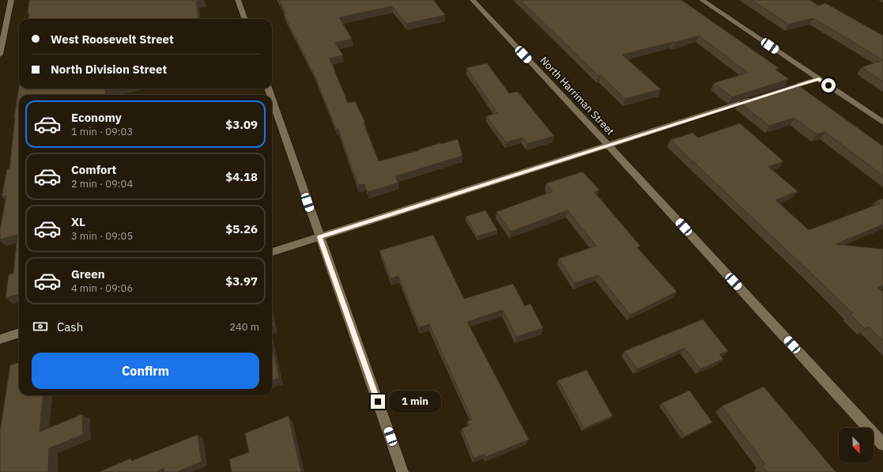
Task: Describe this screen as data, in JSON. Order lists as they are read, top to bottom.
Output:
{
  "streets": {
    "street": ["North Harriman Street"]
  },
  "north": "bottom right",
  "page": {
    "banner": ["West Roosevelt Street", "North Division Street"],
    "list": [
      {
        "name": "Economy",
        "note": "1 min · 09:03",
        "value": "$3.09"
      },
      {
        "name": "Comfort",
        "note": "2 min · 09:04",
        "value": "$4.18"
      },
      {
        "name": "XL",
        "note": "3 min · 09:05",
        "value": "$5.26"
      },
      {
        "name": "Green",
        "note": "4 min · 09:06",
        "value": "$3.97"
      }
    ],
    "pay": ["Cash", "240 m"],
    "buttons": "Confirm",
    "bubble": "1 min"
  }
}
